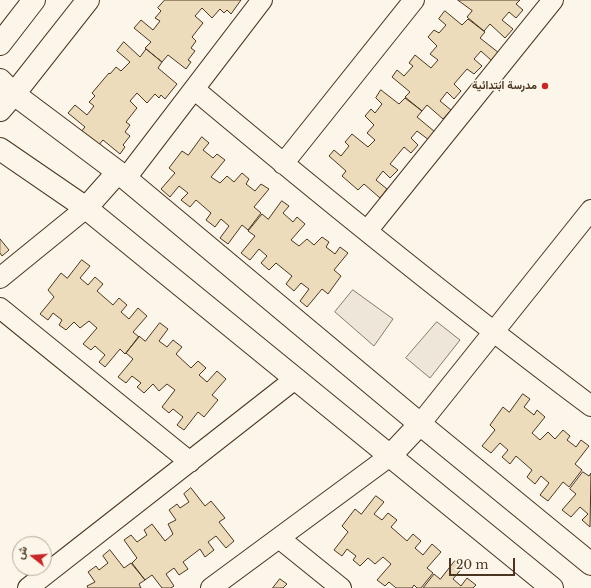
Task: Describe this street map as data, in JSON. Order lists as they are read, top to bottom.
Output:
{
  "places": ["مدرسة ابتدائية"],
  "scale_bar": "20 m",
  "north": "left"
}
